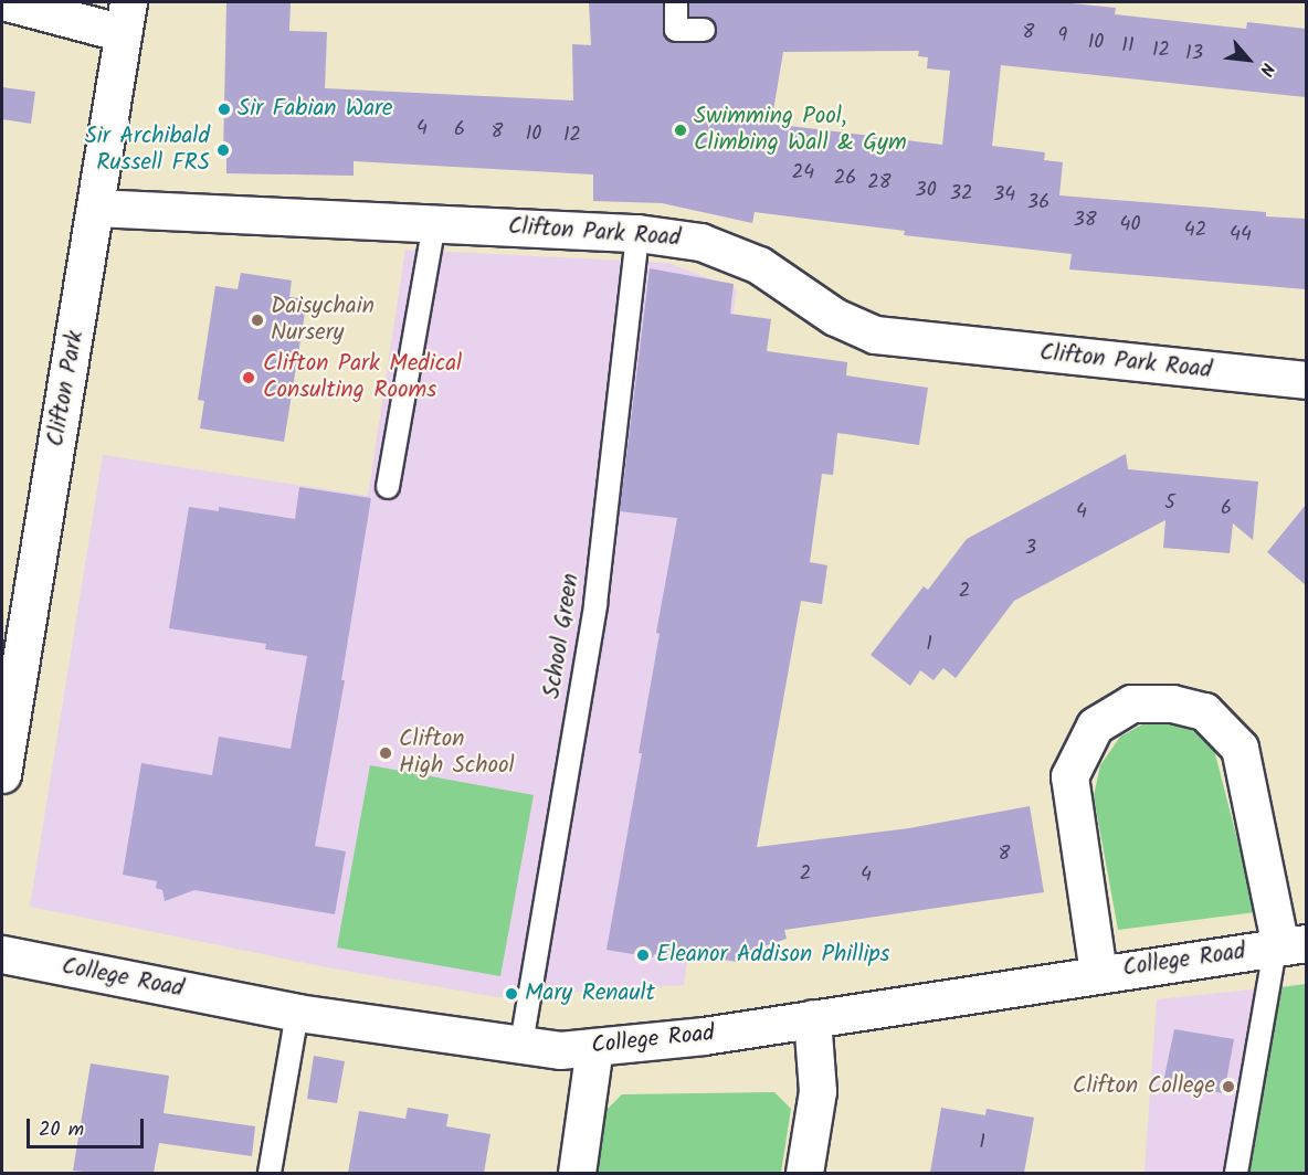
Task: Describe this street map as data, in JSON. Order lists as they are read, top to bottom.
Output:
{
  "streets": {
    "street": ["Clifton Park Road", "Clifton Park", "College Road"],
    "lane": ["School Green"]
  },
  "crossings": [
    ["Clifton Park Road", "Clifton Park"],
    ["Clifton Park Road", "School Green"],
    ["School Green", "College Road"]
  ],
  "places": [
    "Sir Fabian Ware",
    "Swimming Pool, Climbing Wall & Gym",
    "Sir Archibald Russell FRS",
    "Daisychain Nursery",
    "Clifton Park Medical Consulting Rooms",
    "Clifton High School",
    "Eleanor Addison Phillips",
    "Mary Renault",
    "Clifton College"
  ],
  "house_numbers": [
    "8",
    "9",
    "10",
    "11",
    "12",
    "13",
    "4",
    "6",
    "8",
    "10",
    "12",
    "24",
    "26",
    "28",
    "30",
    "32",
    "34",
    "36",
    "38",
    "40",
    "42",
    "44",
    "5",
    "6",
    "4",
    "3",
    "2",
    "1",
    "8",
    "2",
    "4",
    "1"
  ],
  "scale_bar": "20 m",
  "north": "bottom right"
}
